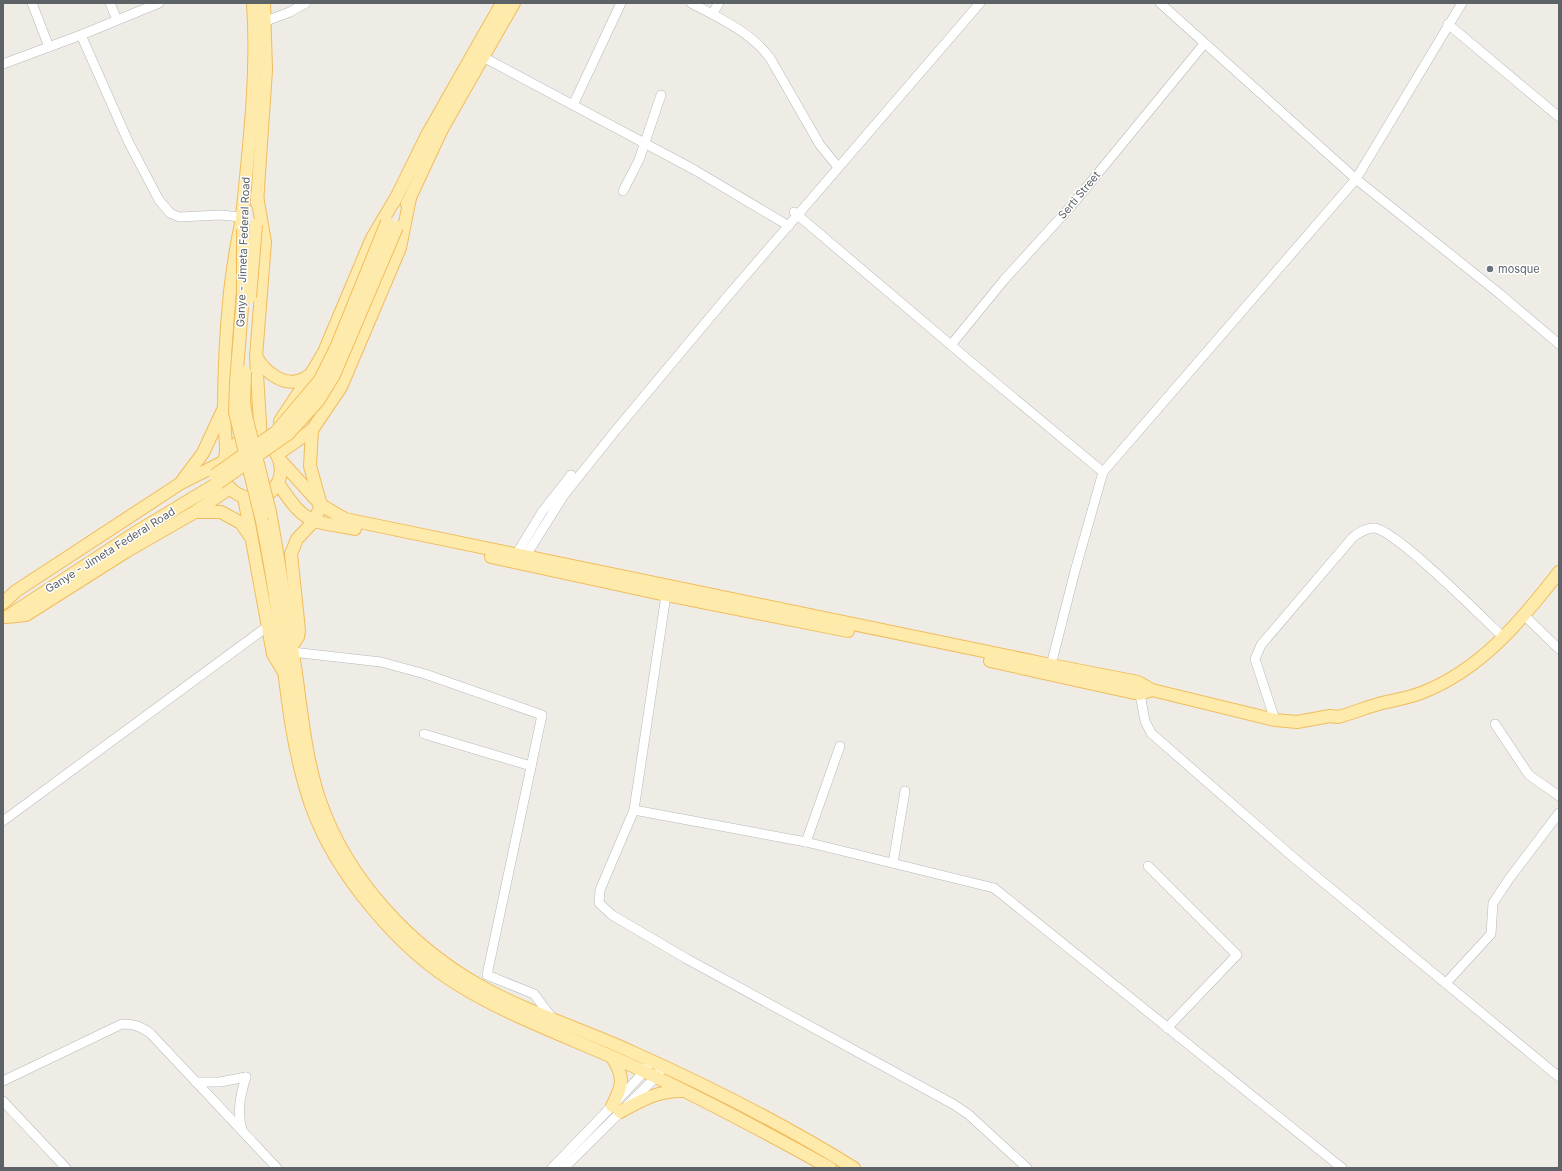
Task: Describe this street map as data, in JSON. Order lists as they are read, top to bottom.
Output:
{
  "streets": {
    "main road": ["Ganye - Jimeta Federal Road"],
    "street": ["Serti Street"]
  },
  "places": ["mosque"]
}
